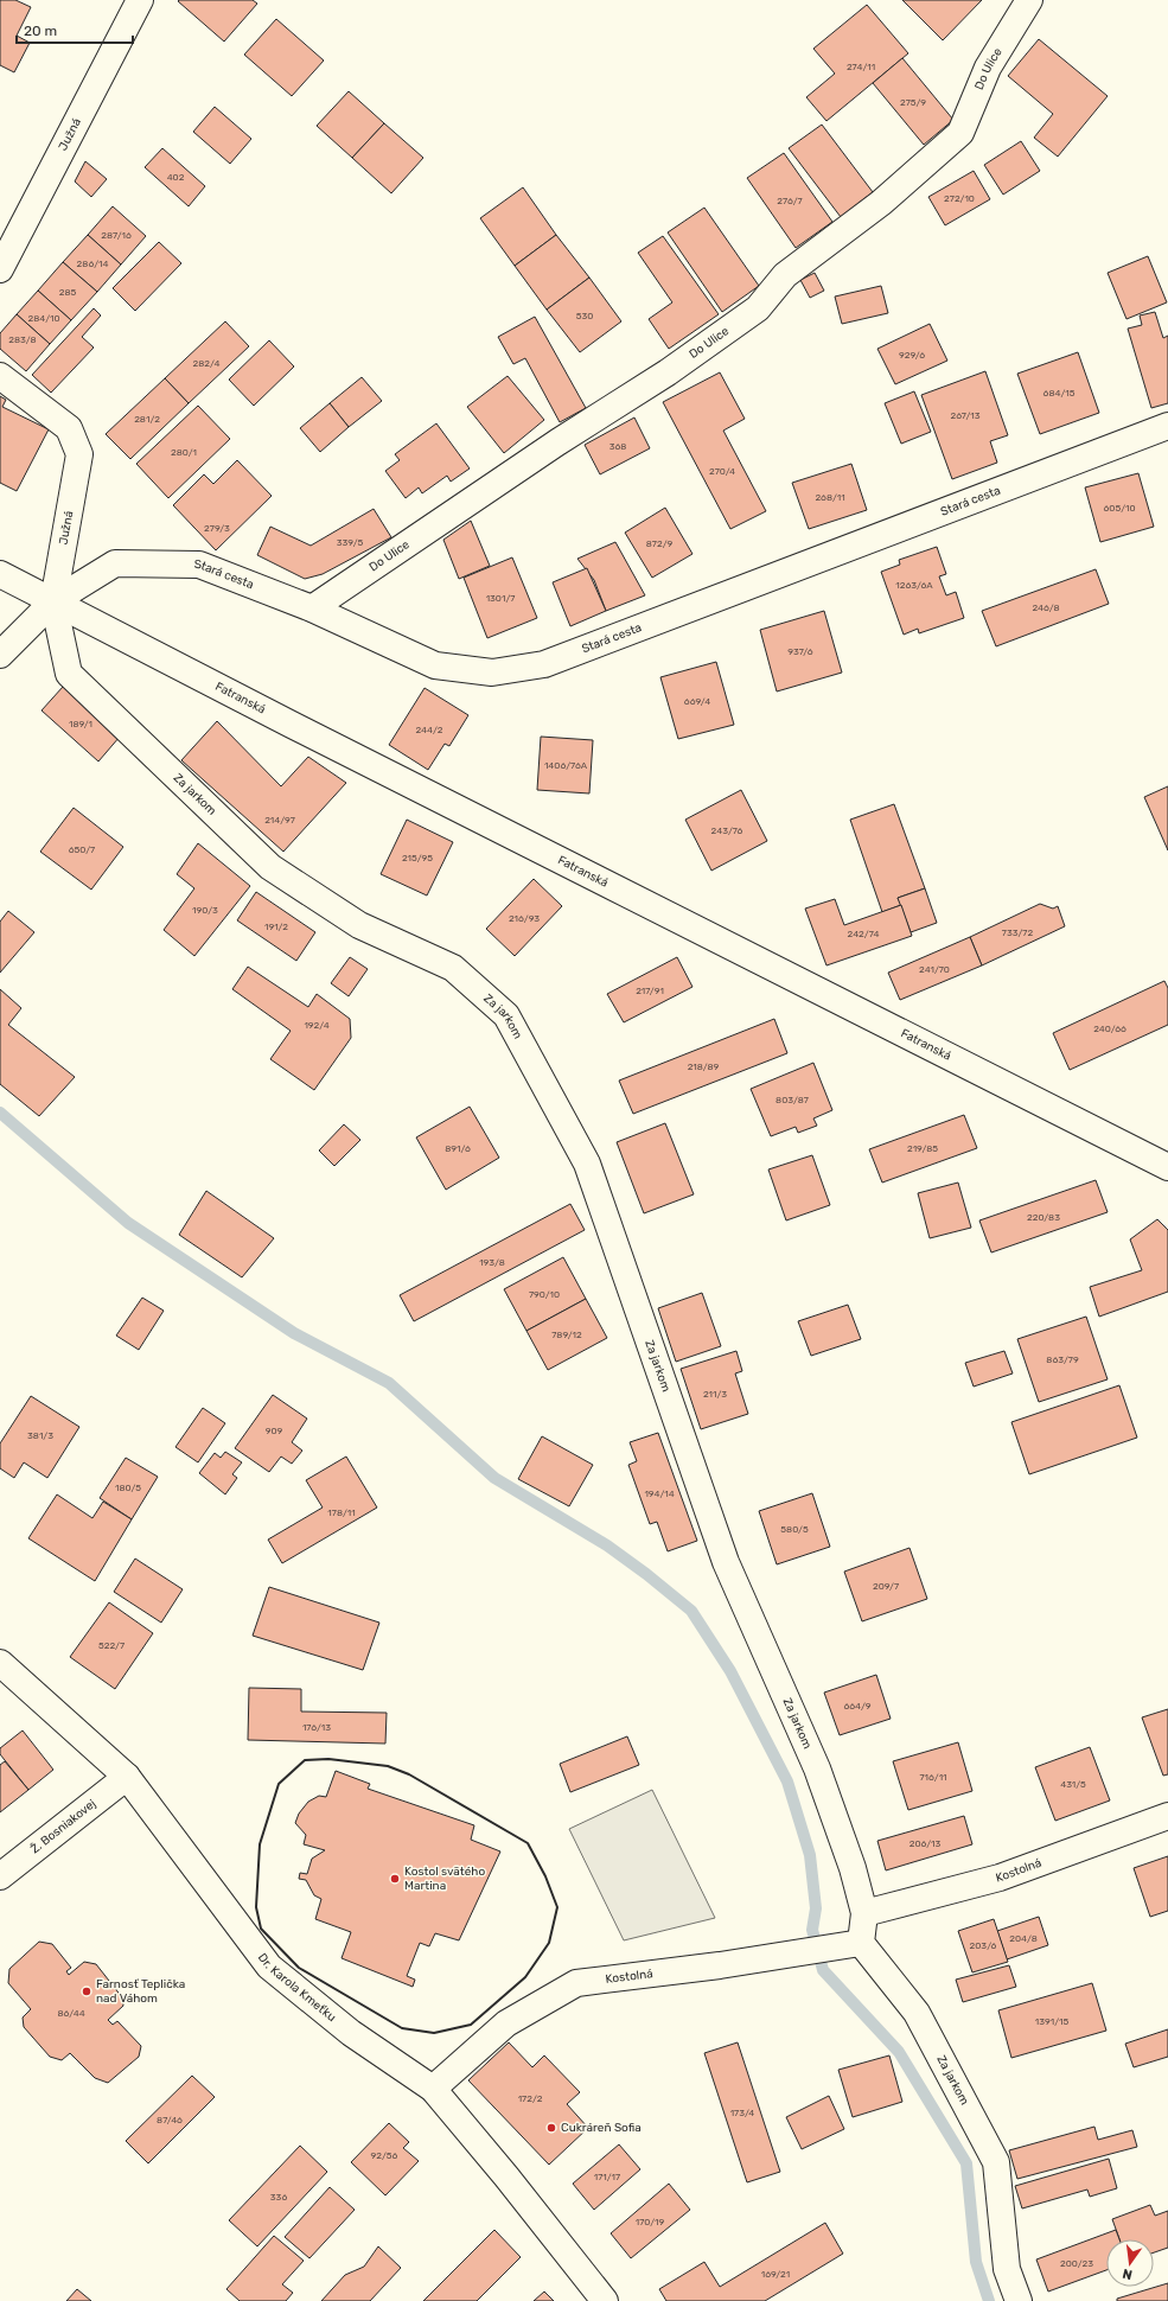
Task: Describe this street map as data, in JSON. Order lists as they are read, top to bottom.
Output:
{
  "streets": {
    "street": [
      "Do Ulice",
      "Južná",
      "Stará cesta",
      "Fatranská",
      "Za jarkom",
      "Ž. Bosniakovej",
      "Kostolná",
      "Dr. Karola Kmeťku"
    ]
  },
  "crossings": [
    ["Do Ulice", "Stará cesta"],
    ["Južná", "Stará cesta"],
    ["Južná", "Fatranská"],
    ["Južná", "Za jarkom"],
    ["Stará cesta", "Fatranská"],
    ["Stará cesta", "Za jarkom"],
    ["Fatranská", "Za jarkom"],
    ["Za jarkom", "Kostolná"],
    ["Ž. Bosniakovej", "Dr. Karola Kmeťku"],
    ["Kostolná", "Dr. Karola Kmeťku"]
  ],
  "places": ["Kostol svätého Martina", "Farnosť Teplička nad Váhom", "Cukráreň Sofia"],
  "house_numbers": [
    "274/11",
    "275/9",
    "402",
    "272/10",
    "276/7",
    "287/16",
    "286/14",
    "285",
    "530",
    "284/10",
    "283/8",
    "929/6",
    "282/4",
    "684/15",
    "267/13",
    "281/2",
    "368",
    "280/1",
    "270/4",
    "268/11",
    "605/10",
    "279/3",
    "339/5",
    "872/9",
    "1263/6A",
    "1301/7",
    "246/8",
    "937/6",
    "669/4",
    "189/1",
    "244/2",
    "1406/76A",
    "214/97",
    "243/76",
    "650/7",
    "215/95",
    "190/3",
    "216/93",
    "191/2",
    "733/72",
    "242/74",
    "241/70",
    "217/91",
    "192/4",
    "240/66",
    "218/89",
    "803/87",
    "891/6",
    "219/85",
    "220/83",
    "193/8",
    "790/10",
    "789/12",
    "863/79",
    "211/3",
    "909",
    "381/3",
    "180/5",
    "194/14",
    "178/11",
    "580/5",
    "209/7",
    "522/7",
    "664/9",
    "176/13",
    "716/11",
    "431/5",
    "206/13",
    "204/8",
    "203/6",
    "86/44",
    "1391/15",
    "172/2",
    "173/4",
    "87/46",
    "92/56",
    "171/17",
    "336",
    "170/19",
    "200/23",
    "169/21"
  ],
  "scale_bar": "20 m",
  "north": "bottom"
}
